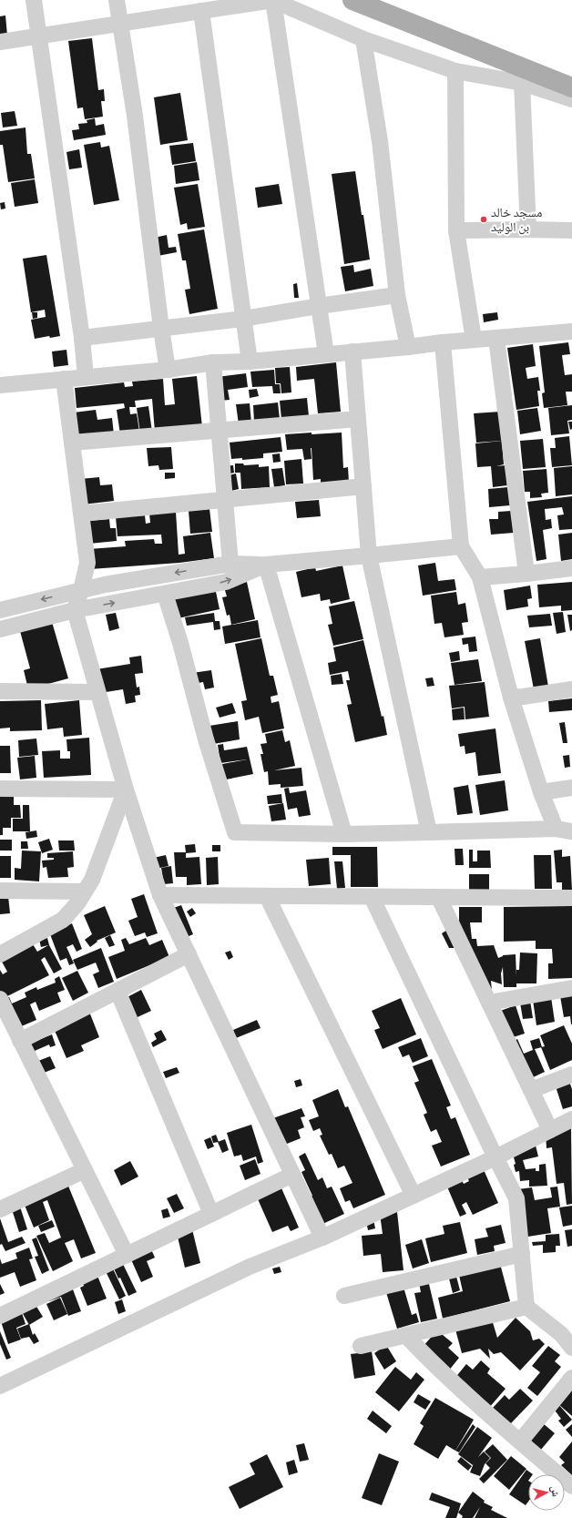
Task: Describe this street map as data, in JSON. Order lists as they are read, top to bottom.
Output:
{
  "places": ["مسجد خالد بن الوليد"],
  "north": "right"
}
